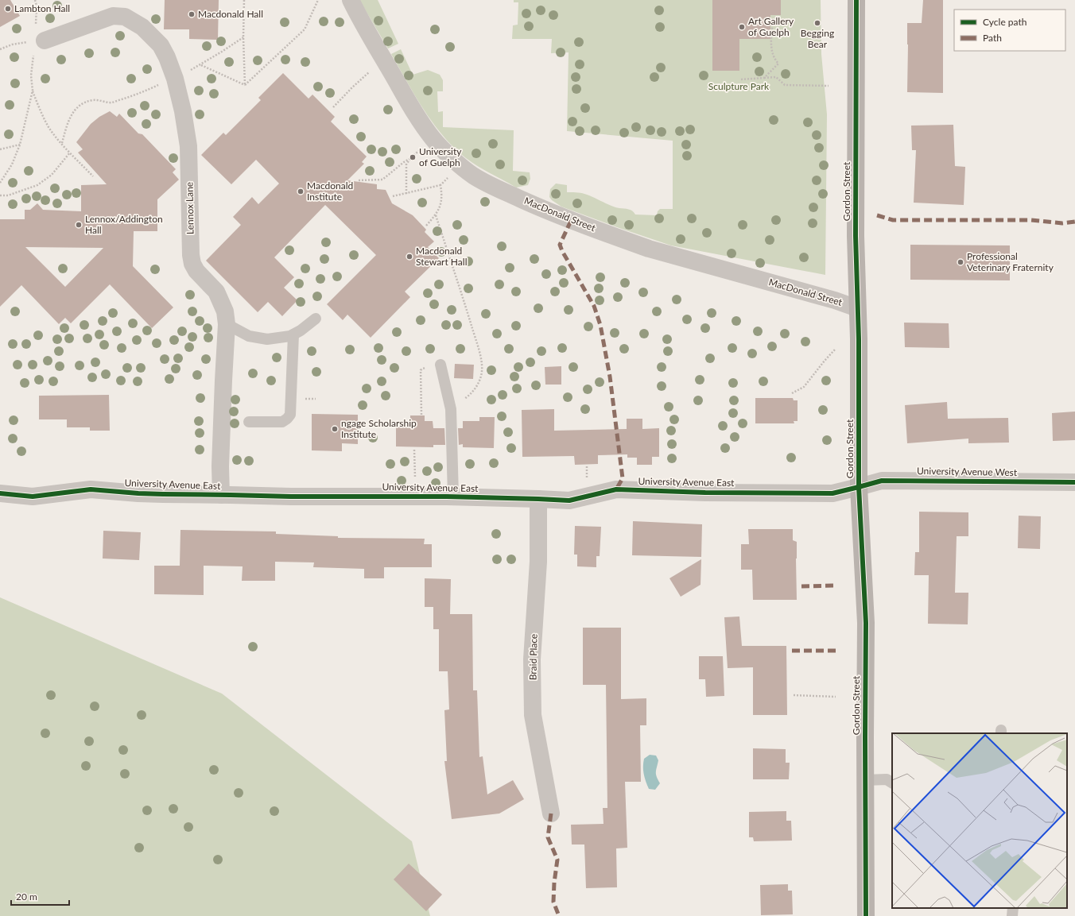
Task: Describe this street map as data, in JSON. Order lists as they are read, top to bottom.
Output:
{
  "streets": {
    "main road": ["Gordon Street"],
    "street": [
      "Lennox Lane",
      "MacDonald Street",
      "University Avenue West",
      "University Avenue East",
      "Braid Place"
    ]
  },
  "crossings": [
    ["Gordon Street", "MacDonald Street"],
    ["Gordon Street", "University Avenue West"],
    ["Gordon Street", "University Avenue East"],
    ["Lennox Lane", "University Avenue East"],
    ["University Avenue West", "University Avenue East"],
    ["University Avenue East", "Braid Place"]
  ],
  "parks": ["Sculpture Park"],
  "places": [
    "Lambton Hall",
    "Macdonald Hall",
    "Begging Bear",
    "Art Gallery of Guelph",
    "University of Guelph",
    "Macdonald Institute",
    "Lennox/Addington Hall",
    "Macdonald Stewart Hall",
    "Professional Veterinary Fraternity",
    "ngage Scholarship Institute"
  ],
  "legend": ["Cycle path", "Path"],
  "scale_bar": "20 m"
}
